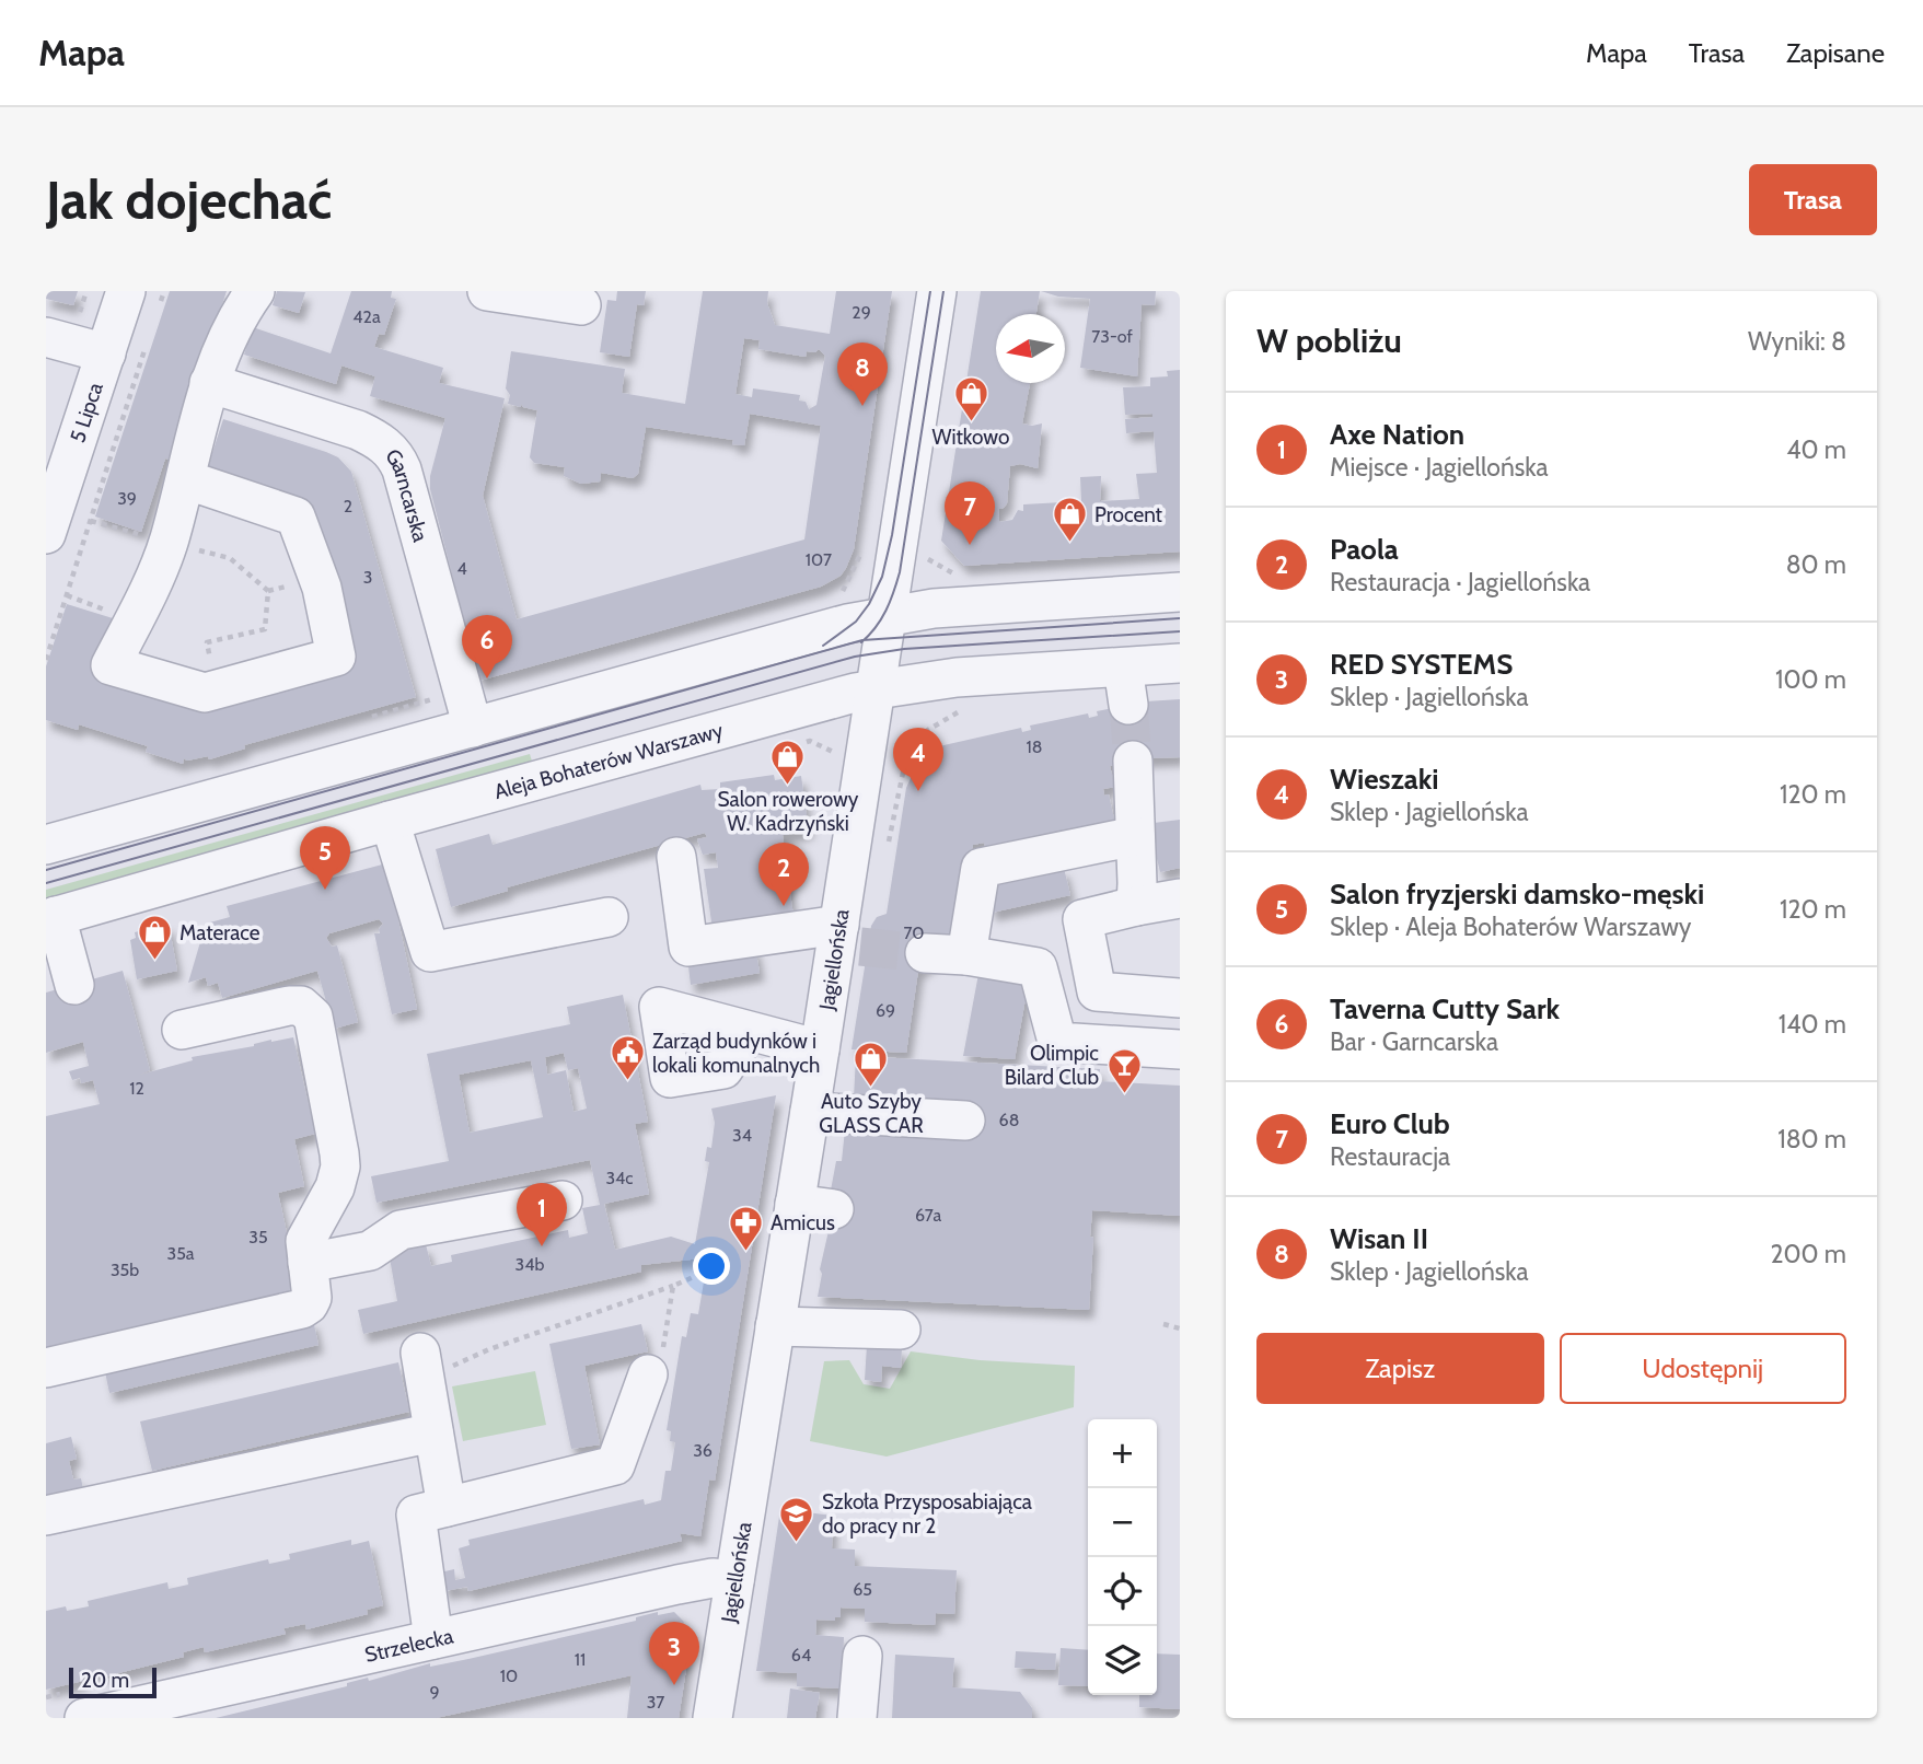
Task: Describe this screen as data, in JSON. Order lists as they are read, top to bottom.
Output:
{
  "streets": {
    "street": [
      "5 Lipca",
      "Garncarska",
      "Aleja Bohaterów Warszawy",
      "Jagiellońska",
      "Strzelecka"
    ]
  },
  "crossings": [
    ["Aleja Bohaterów Warszawy", "Jagiellońska"],
    ["Jagiellońska", "Strzelecka"]
  ],
  "places": {
    "shop": [
      "Witkowo",
      "Procent",
      "Salon rowerowy W. Kadrzyński",
      "Materace",
      "Auto Szyby GLASS CAR"
    ],
    "public building": ["Zarząd budynków i lokali komunalnych"],
    "bar": ["Olimpic Bilard Club"],
    "pharmacy": ["Amicus"],
    "school or university": ["Szkoła Przysposabiająca do pracy nr 2"]
  },
  "house_numbers": [
    "29",
    "42a",
    "73-of",
    "39",
    "2",
    "107",
    "4",
    "3",
    "18",
    "70",
    "69",
    "12",
    "68",
    "34",
    "34c",
    "67a",
    "35",
    "35a",
    "34b",
    "35b",
    "36",
    "65",
    "64",
    "11",
    "10",
    "9",
    "37"
  ],
  "scale_bar": "20 m",
  "north": "left",
  "page": {
    "header": "Mapa",
    "nav": ["Mapa", "Trasa", "Zapisane"],
    "buttons": [
      "Trasa",
      ["Zapisz", "Udostępnij"]
    ],
    "title": "Jak dojechać",
    "heading": ["W pobliżu", "Wyniki: 8"],
    "pins": [
      "8",
      "7",
      "6",
      "4",
      "5",
      "2",
      "1",
      "3"
    ],
    "list": [
      {
        "mark": "1",
        "name": "Axe Nation",
        "note": "Miejsce · Jagiellońska",
        "value": "40 m"
      },
      {
        "mark": "2",
        "name": "Paola",
        "note": "Restauracja · Jagiellońska",
        "value": "80 m"
      },
      {
        "mark": "3",
        "name": "RED SYSTEMS",
        "note": "Sklep · Jagiellońska",
        "value": "100 m"
      },
      {
        "mark": "4",
        "name": "Wieszaki",
        "note": "Sklep · Jagiellońska",
        "value": "120 m"
      },
      {
        "mark": "5",
        "name": "Salon fryzjerski damsko-męski",
        "note": "Sklep · Aleja Bohaterów Warszawy",
        "value": "120 m"
      },
      {
        "mark": "6",
        "name": "Taverna Cutty Sark",
        "note": "Bar · Garncarska",
        "value": "140 m"
      },
      {
        "mark": "7",
        "name": "Euro Club",
        "note": "Restauracja",
        "value": "180 m"
      },
      {
        "mark": "8",
        "name": "Wisan II",
        "note": "Sklep · Jagiellońska",
        "value": "200 m"
      }
    ],
    "map_buttons": ["+", "−"],
    "scale": "20 m"
  }
}
